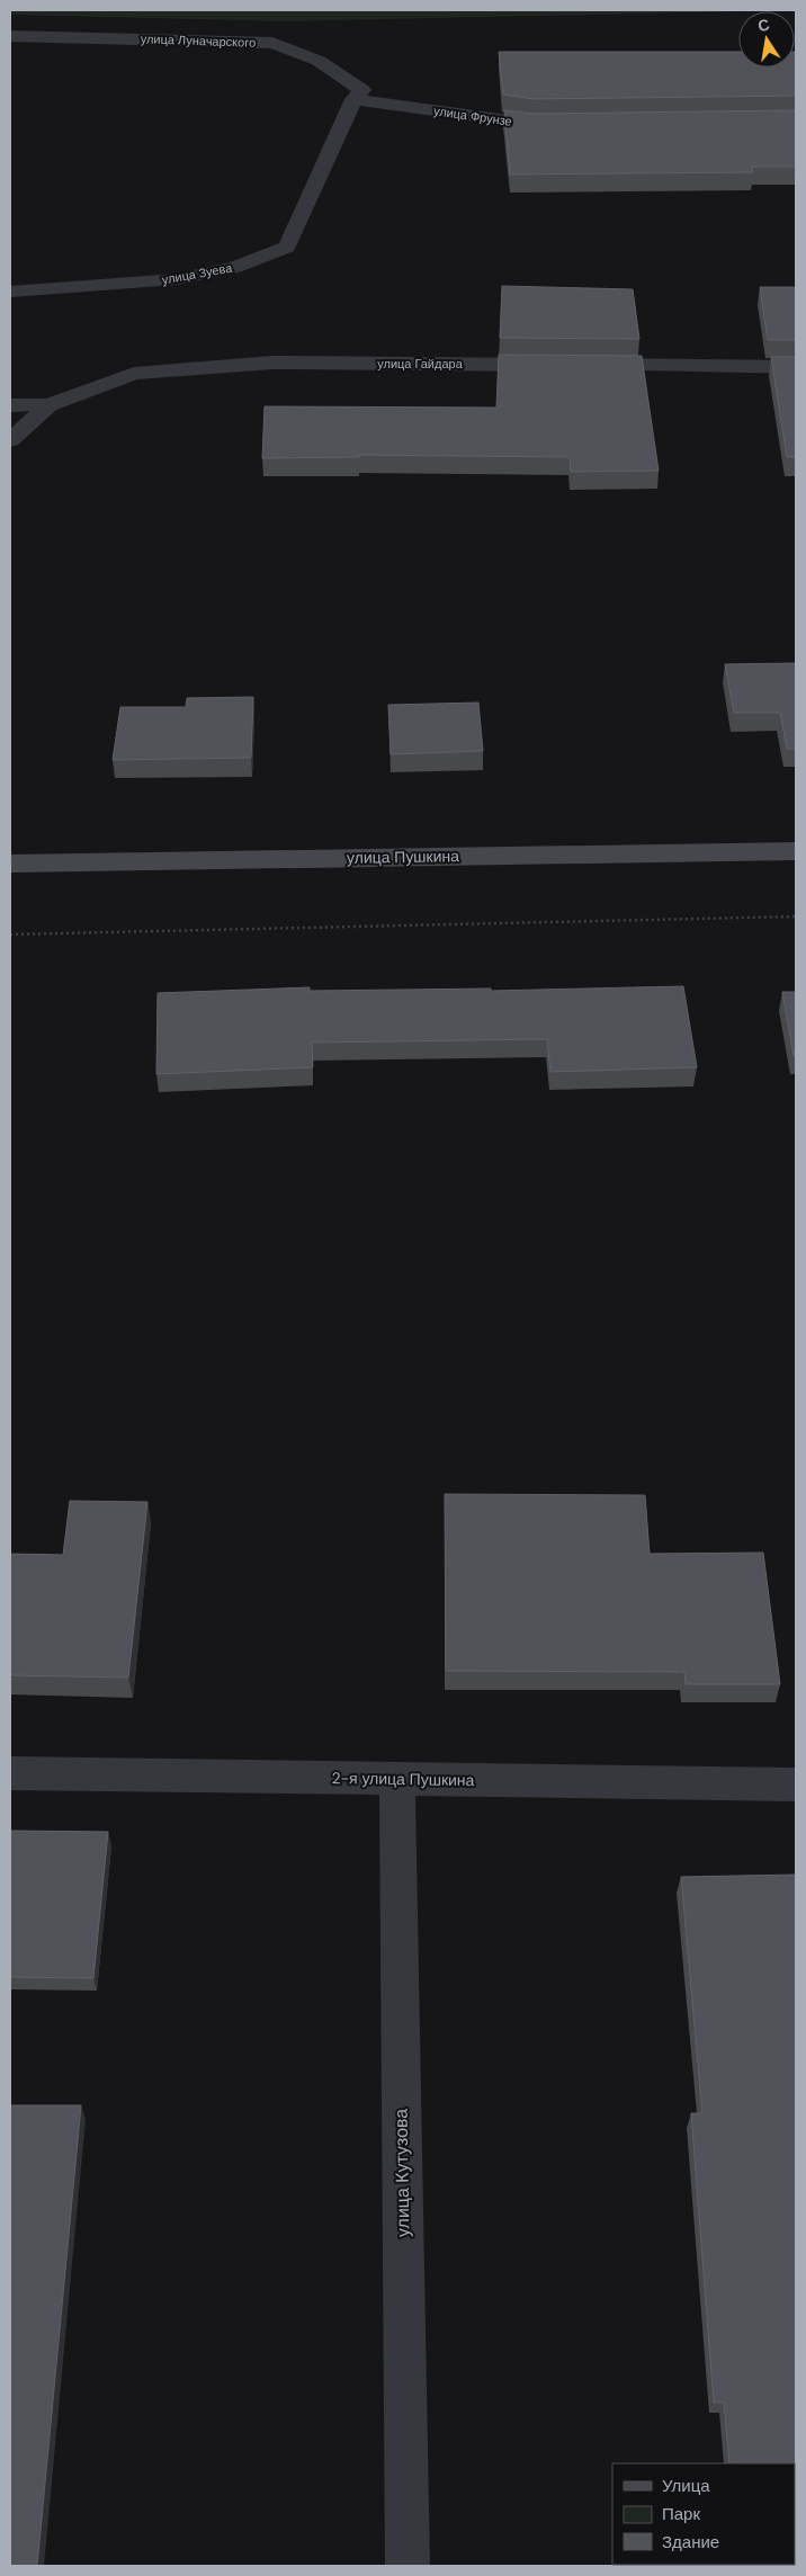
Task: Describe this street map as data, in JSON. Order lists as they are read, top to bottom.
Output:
{
  "streets": {
    "street": [
      "улица Луначарского",
      "улица Фрунзе",
      "улица Зуева",
      "улица Гайдара",
      "улица Пушкина",
      "2-я улица Пушкина",
      "улица Кутузова"
    ]
  },
  "crossings": [
    ["улица Луначарского", "улица Фрунзе"],
    ["улица Луначарского", "улица Зуева"],
    ["улица Фрунзе", "улица Зуева"],
    ["2-я улица Пушкина", "улица Кутузова"]
  ],
  "legend": ["Улица", "Парк", "Здание"],
  "north": "top"
}
